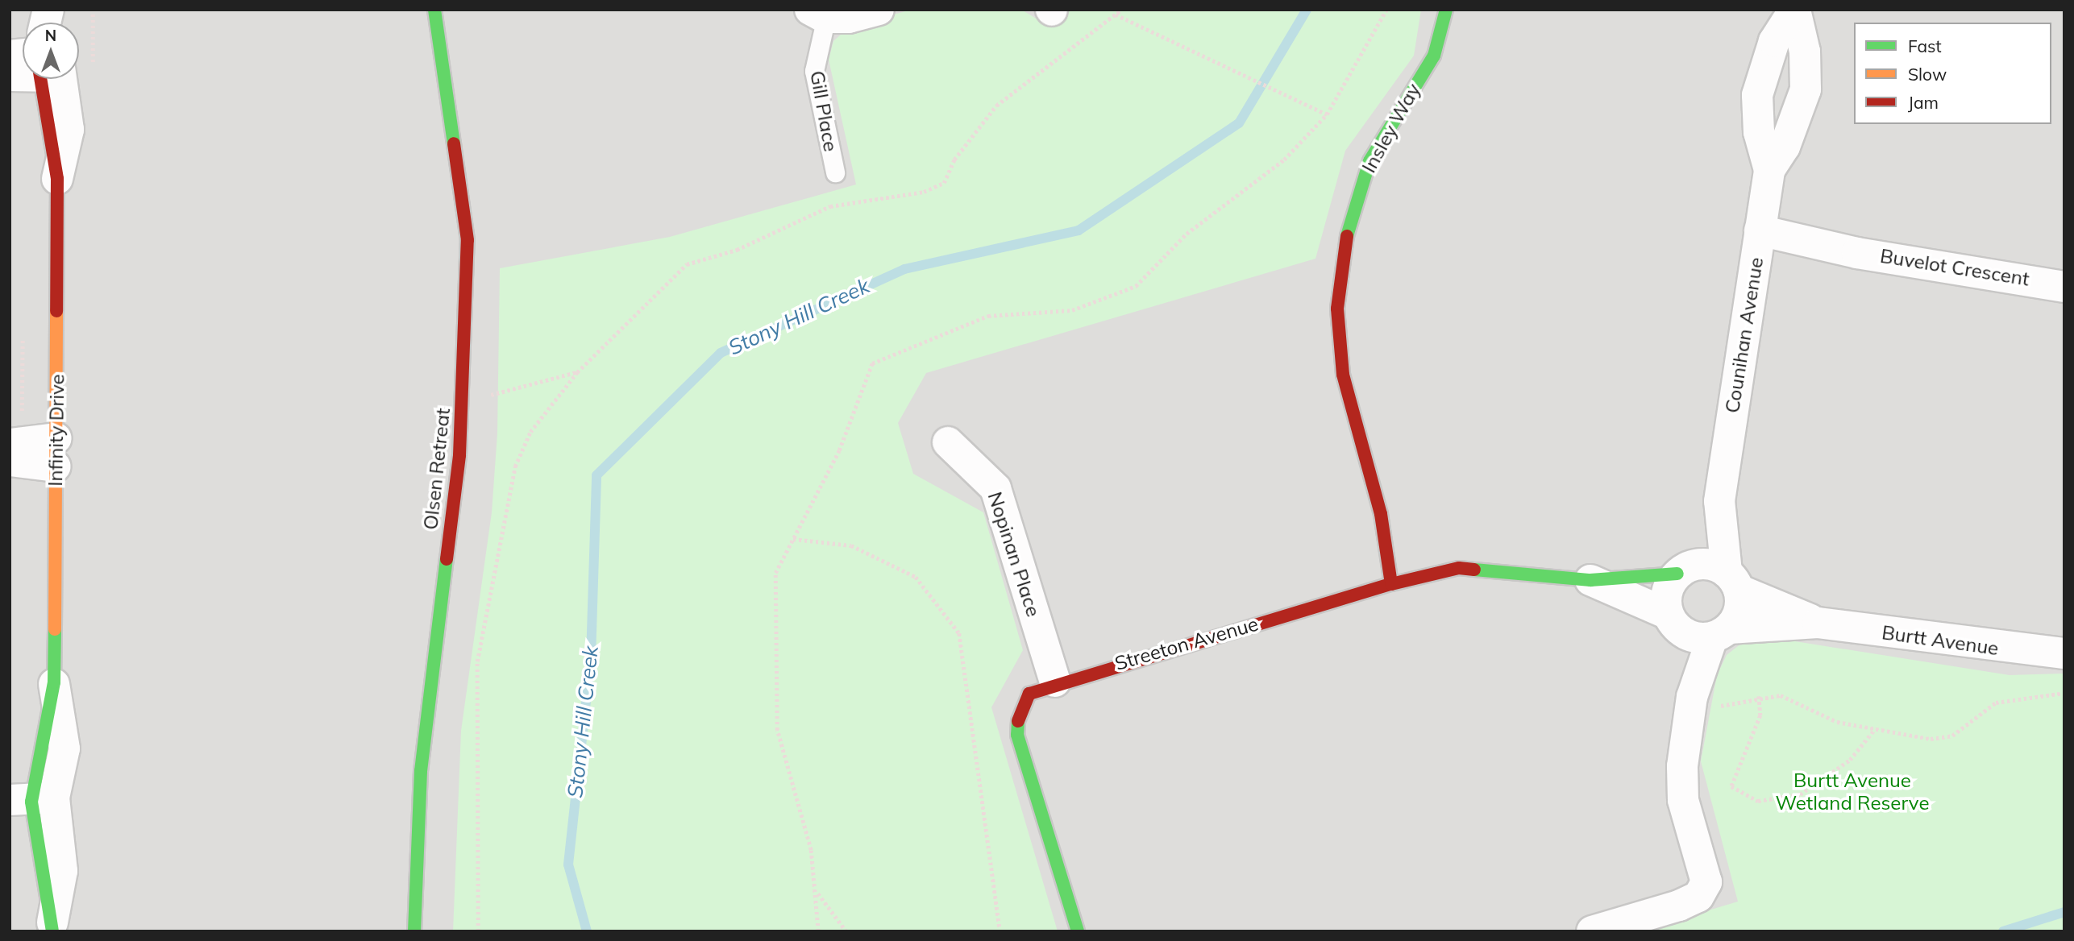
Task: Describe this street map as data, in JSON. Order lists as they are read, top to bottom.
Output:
{
  "streets": {
    "street": [
      "Gill Place",
      "Insley Way",
      "Buvelot Crescent",
      "Counihan Avenue",
      "Infinity Drive",
      "Olsen Retreat",
      "Nopinan Place",
      "Burtt Avenue",
      "Streeton Avenue"
    ]
  },
  "crossings": [
    ["Insley Way", "Streeton Avenue"],
    ["Buvelot Crescent", "Counihan Avenue"],
    ["Counihan Avenue", "Burtt Avenue"],
    ["Counihan Avenue", "Streeton Avenue"],
    ["Nopinan Place", "Streeton Avenue"],
    ["Burtt Avenue", "Streeton Avenue"]
  ],
  "water": ["Stony Hill Creek"],
  "parks": ["Burtt Avenue Wetland Reserve"],
  "legend": ["Fast", "Slow", "Jam"],
  "north": "top"
}
